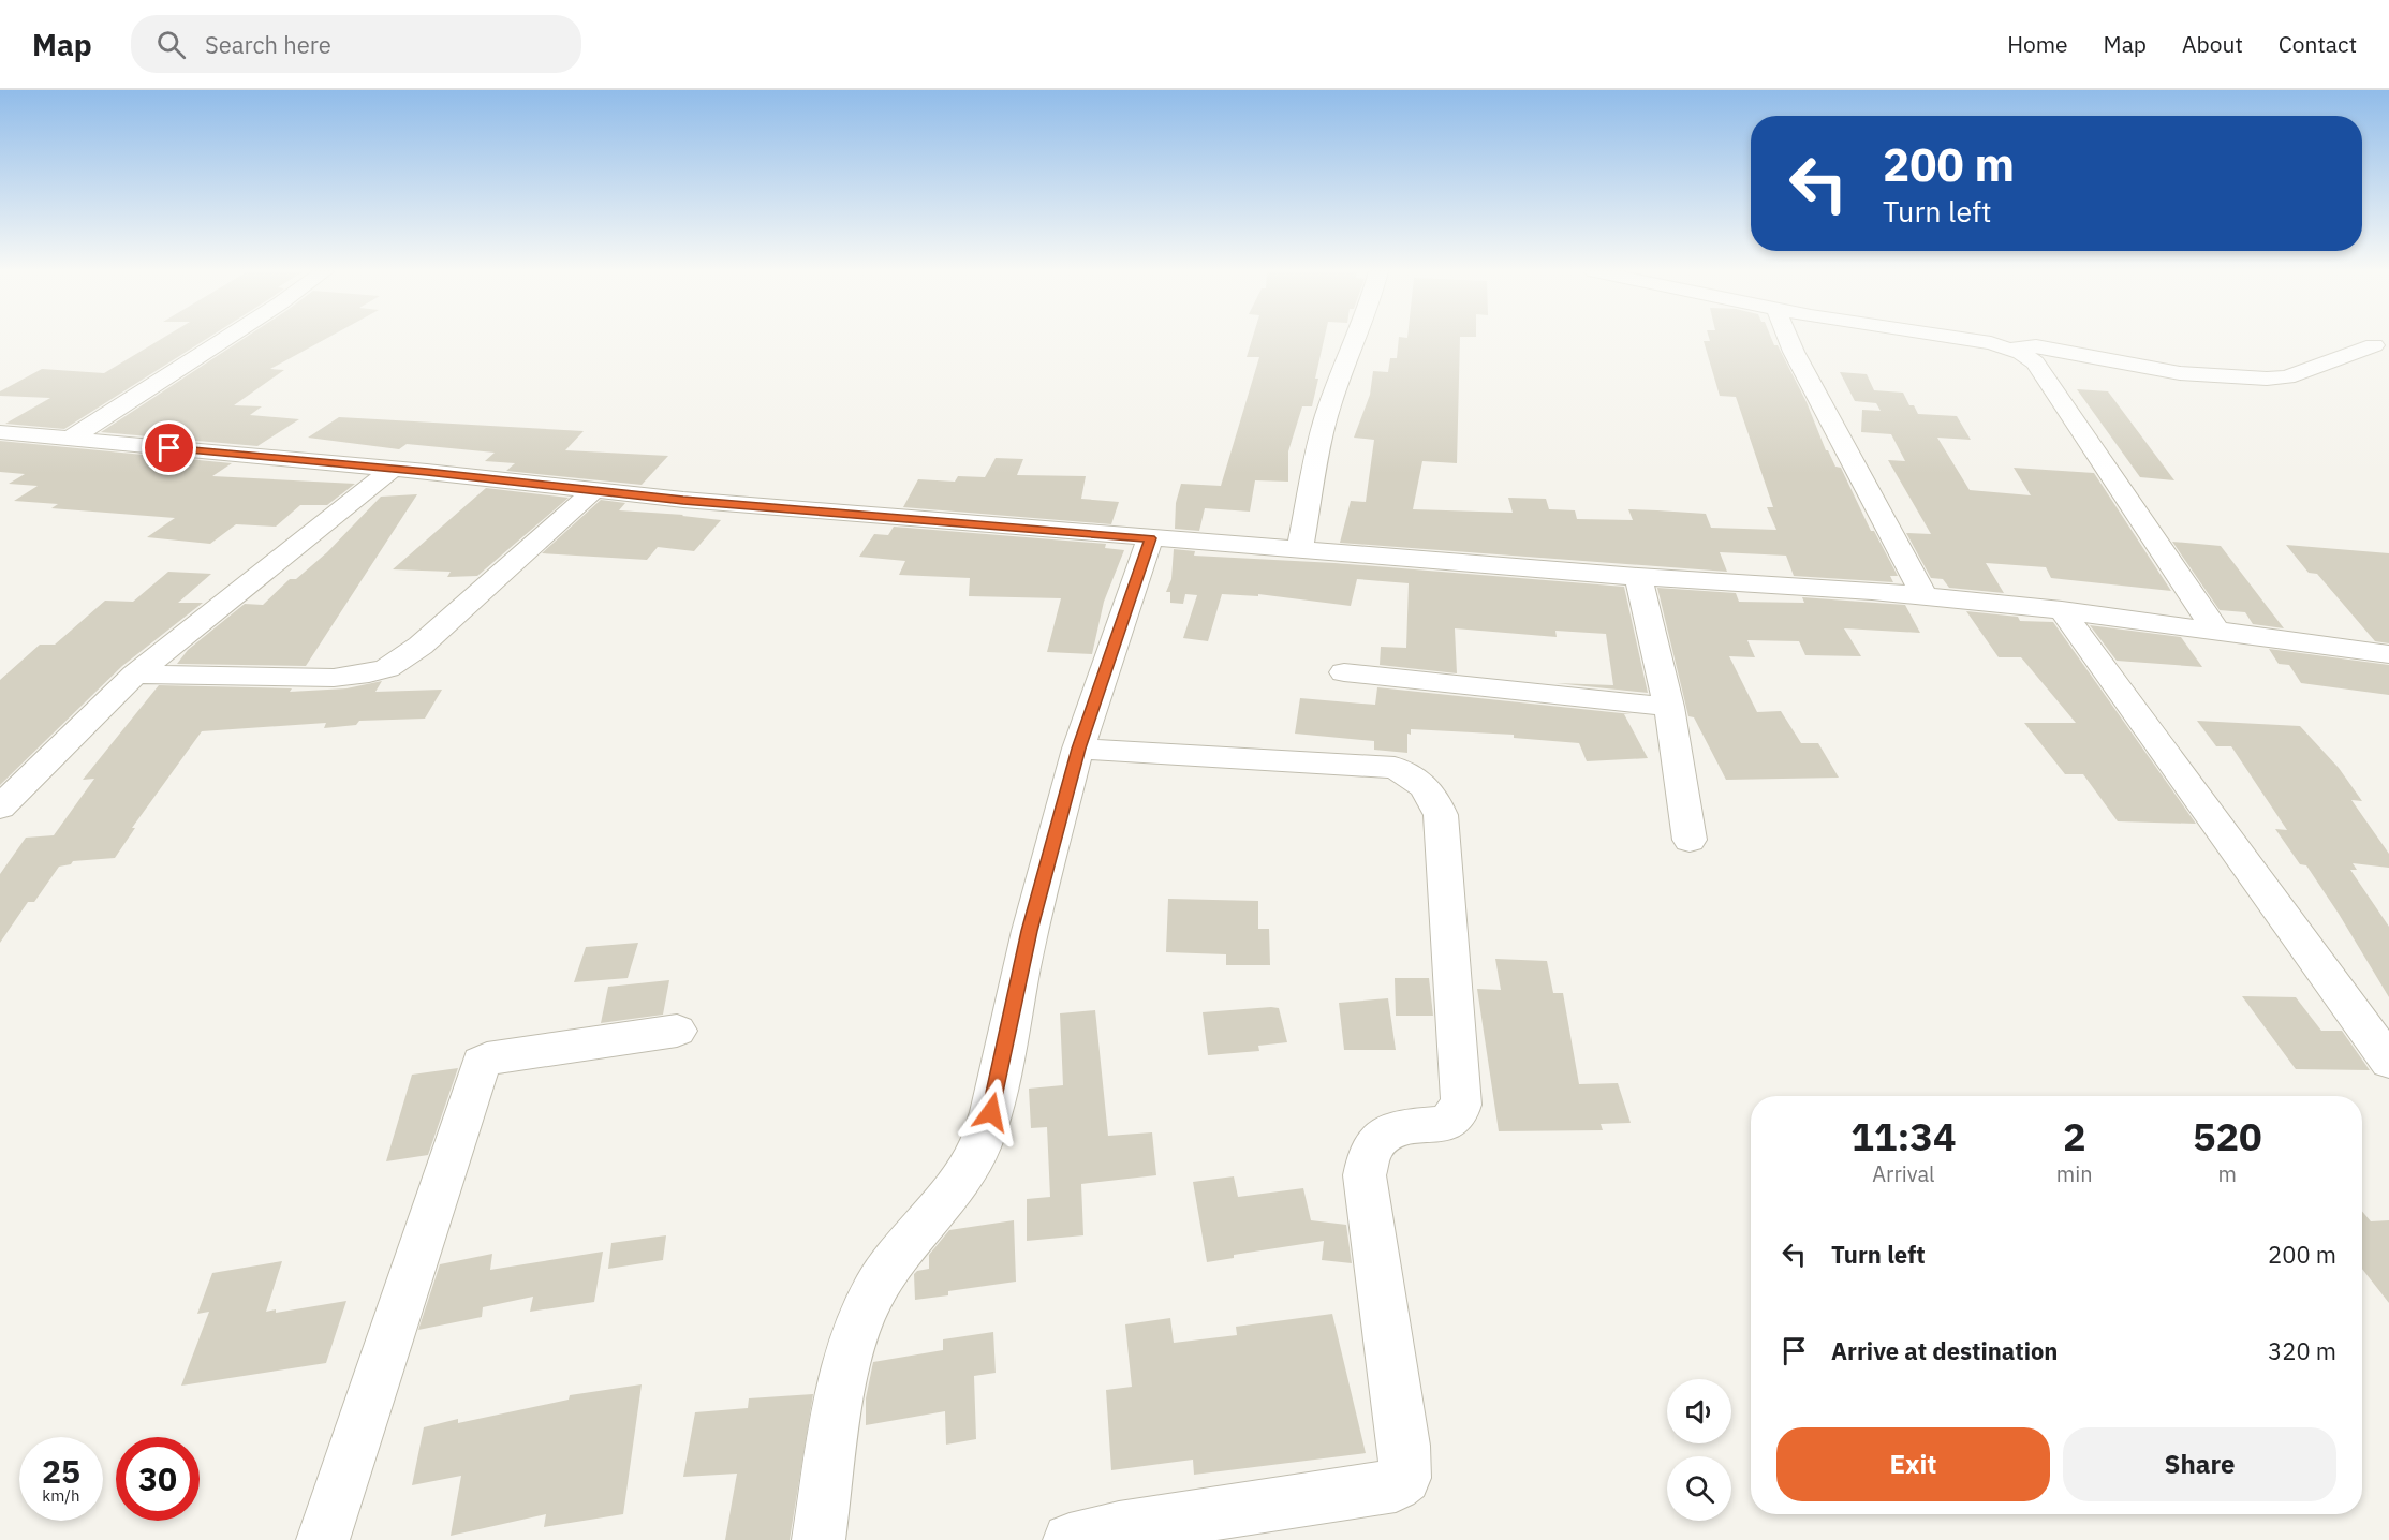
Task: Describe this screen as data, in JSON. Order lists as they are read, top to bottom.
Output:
{
  "page": {
    "header": "Map",
    "search": "Search here",
    "nav": [
      "Home",
      "Map",
      "About",
      "Contact"
    ],
    "turn": ["200 m", "Turn left"],
    "eta": [
      "11:34",
      "Arrival",
      "2",
      "min",
      "520",
      "m"
    ],
    "list": [
      {
        "name": "Turn left",
        "value": "200 m"
      },
      {
        "name": "Arrive at destination",
        "value": "320 m"
      }
    ],
    "buttons": ["Exit", "Share"],
    "speed": "25 km/h",
    "limit": "30"
  }
}
